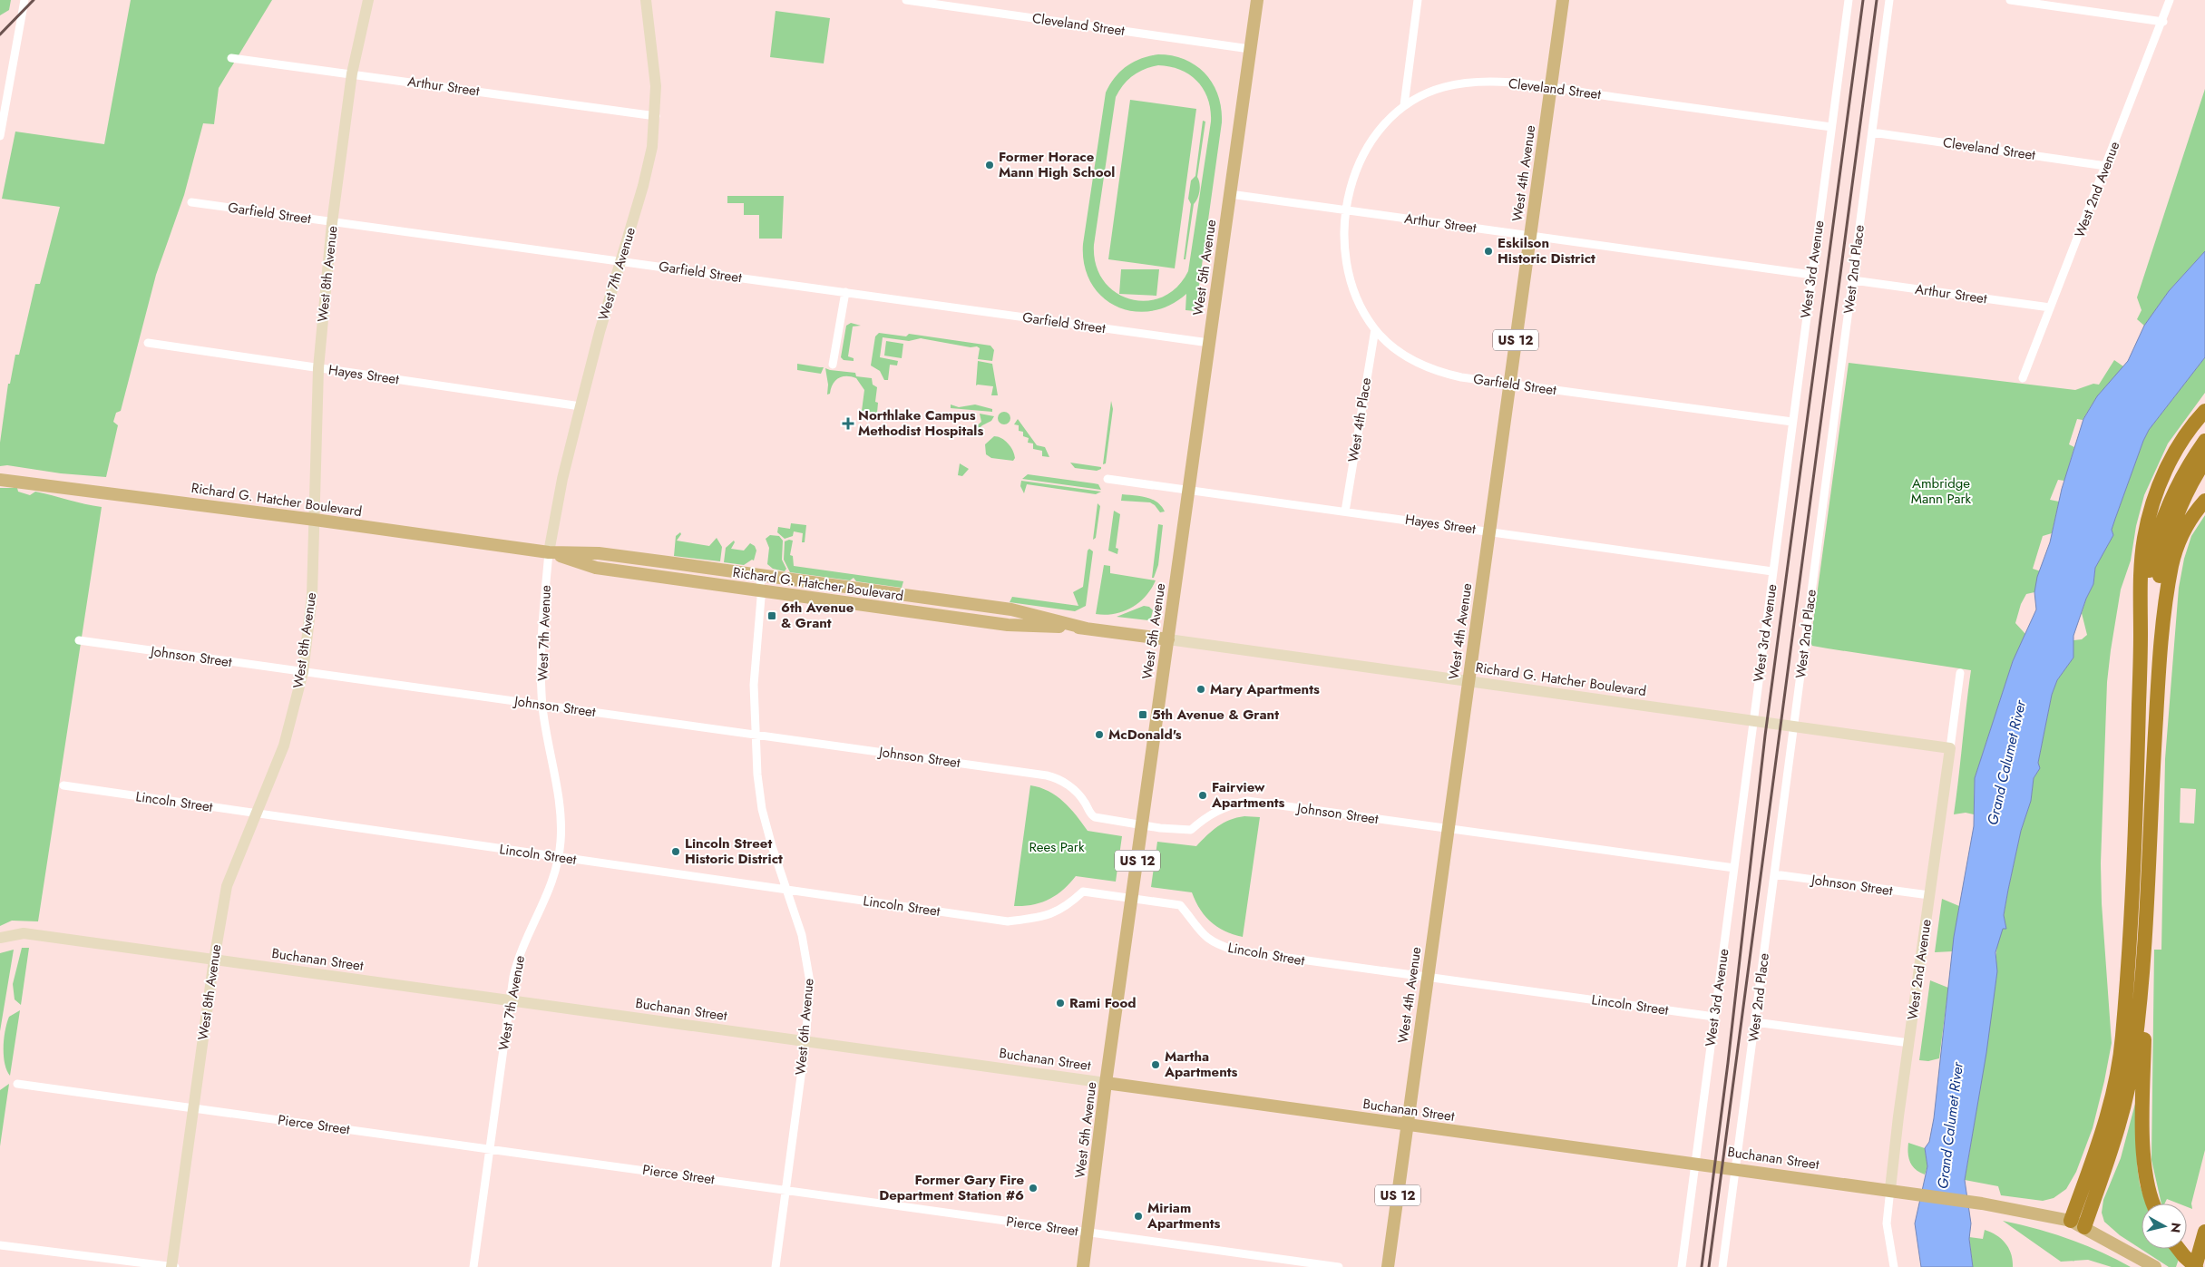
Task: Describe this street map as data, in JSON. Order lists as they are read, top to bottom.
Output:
{
  "streets": {
    "main road": [
      "West 4th Avenue",
      "West 5th Avenue",
      "US 12",
      "Richard G. Hatcher Boulevard",
      "Buchanan Street"
    ],
    "street": [
      "Cleveland Street",
      "Arthur Street",
      "West 2nd Avenue",
      "Garfield Street",
      "West 3rd Avenue",
      "West 2nd Place",
      "West 8th Avenue",
      "West 7th Avenue",
      "Hayes Street",
      "West 4th Place",
      "Johnson Street",
      "Lincoln Street",
      "West 6th Avenue",
      "Pierce Street"
    ]
  },
  "crossings": [
    ["Cleveland Street", "Arthur Street"],
    ["Cleveland Street", "West 4th Avenue"],
    ["Cleveland Street", "West 2nd Avenue"],
    ["Cleveland Street", "Garfield Street"],
    ["Cleveland Street", "West 5th Avenue"],
    ["Cleveland Street", "West 3rd Avenue"],
    ["Cleveland Street", "West 2nd Place"],
    ["Arthur Street", "West 4th Avenue"],
    ["Arthur Street", "West 2nd Avenue"],
    ["Arthur Street", "Garfield Street"],
    ["Arthur Street", "West 5th Avenue"],
    ["Arthur Street", "West 3rd Avenue"],
    ["Arthur Street", "West 2nd Place"],
    ["Arthur Street", "West 8th Avenue"],
    ["Arthur Street", "West 7th Avenue"],
    ["West 4th Avenue", "Garfield Street"],
    ["West 4th Avenue", "Hayes Street"],
    ["West 4th Avenue", "Richard G. Hatcher Boulevard"],
    ["West 4th Avenue", "Johnson Street"],
    ["West 4th Avenue", "Lincoln Street"],
    ["West 4th Avenue", "Buchanan Street"],
    ["West 2nd Avenue", "Richard G. Hatcher Boulevard"],
    ["West 2nd Avenue", "Johnson Street"],
    ["West 2nd Avenue", "Buchanan Street"],
    ["Garfield Street", "West 5th Avenue"],
    ["Garfield Street", "West 3rd Avenue"],
    ["Garfield Street", "West 8th Avenue"],
    ["Garfield Street", "West 7th Avenue"],
    ["Garfield Street", "West 4th Place"],
    ["West 5th Avenue", "Hayes Street"],
    ["West 5th Avenue", "Richard G. Hatcher Boulevard"],
    ["West 5th Avenue", "Johnson Street"],
    ["West 5th Avenue", "Lincoln Street"],
    ["West 5th Avenue", "Buchanan Street"],
    ["West 5th Avenue", "Pierce Street"],
    ["West 3rd Avenue", "Hayes Street"],
    ["West 3rd Avenue", "Richard G. Hatcher Boulevard"],
    ["West 3rd Avenue", "Johnson Street"],
    ["West 3rd Avenue", "Lincoln Street"],
    ["West 3rd Avenue", "Buchanan Street"],
    ["West 2nd Place", "Richard G. Hatcher Boulevard"],
    ["West 2nd Place", "Johnson Street"],
    ["West 2nd Place", "Buchanan Street"],
    ["West 8th Avenue", "Hayes Street"],
    ["West 8th Avenue", "Richard G. Hatcher Boulevard"],
    ["West 8th Avenue", "Johnson Street"],
    ["West 8th Avenue", "Lincoln Street"],
    ["West 8th Avenue", "Buchanan Street"],
    ["West 8th Avenue", "Pierce Street"],
    ["West 7th Avenue", "Hayes Street"],
    ["West 7th Avenue", "Richard G. Hatcher Boulevard"],
    ["West 7th Avenue", "Johnson Street"],
    ["West 7th Avenue", "Lincoln Street"],
    ["West 7th Avenue", "Buchanan Street"],
    ["West 7th Avenue", "Pierce Street"],
    ["Hayes Street", "West 4th Place"],
    ["Richard G. Hatcher Boulevard", "West 6th Avenue"],
    ["Johnson Street", "West 6th Avenue"],
    ["Lincoln Street", "West 6th Avenue"],
    ["Buchanan Street", "West 6th Avenue"],
    ["West 6th Avenue", "Pierce Street"]
  ],
  "water": ["Grand Calumet River"],
  "parks": ["Ambridge Mann Park", "Rees Park"],
  "places": {
    "other": [
      "Former Horace Mann High School",
      "Eskilson Historic District",
      "Mary Apartments",
      "McDonald's",
      "Fairview Apartments",
      "Lincoln Street Historic District",
      "Rami Food",
      "Martha Apartments",
      "Former Gary Fire Department Station #6",
      "Miriam Apartments"
    ],
    "health": ["Northlake Campus Methodist Hospitals"],
    "transit": ["6th Avenue & Grant", "5th Avenue & Grant"]
  },
  "north": "right"
}
